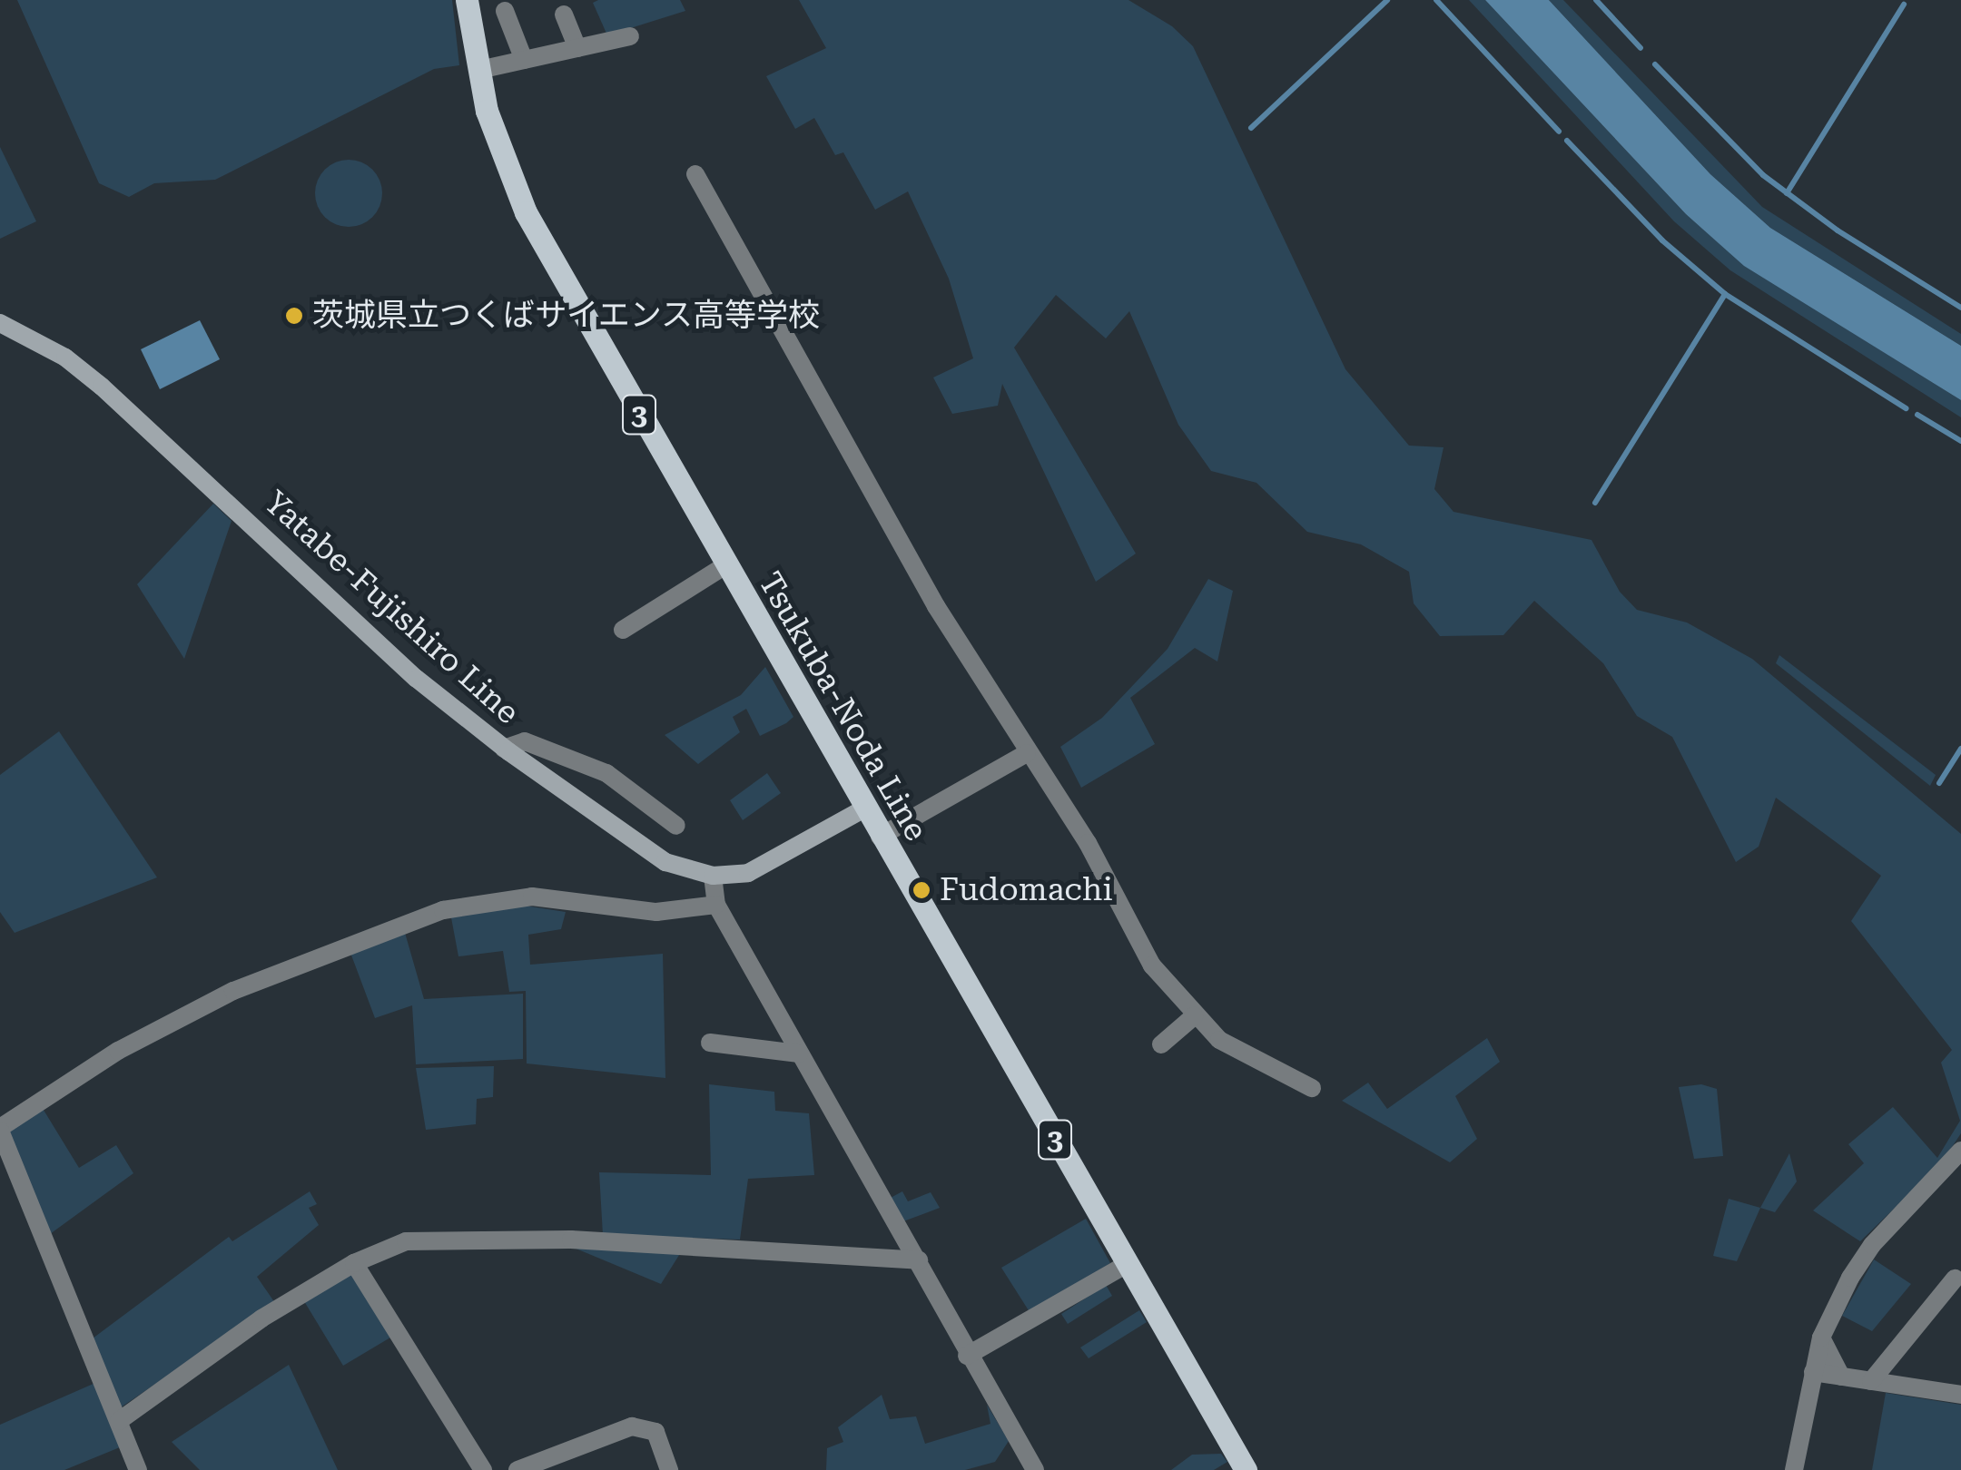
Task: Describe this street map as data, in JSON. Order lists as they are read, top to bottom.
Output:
{
  "streets": {
    "main road": ["3", "Yatabe-Fujishiro Line", "Tsukuba-Noda Line"]
  },
  "crossings": [
    ["Yatabe-Fujishiro Line", "Tsukuba-Noda Line"]
  ],
  "places": ["茨城県立つくばサイエンス高等学校", "Fudomachi"]
}
